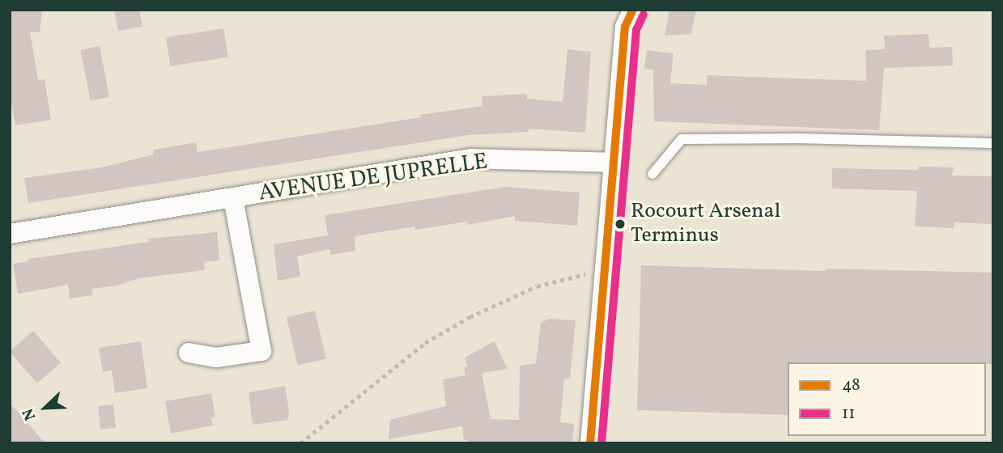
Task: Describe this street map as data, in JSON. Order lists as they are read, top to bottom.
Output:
{
  "streets": {
    "street": ["AVENUE DE JUPRELLE"]
  },
  "places": ["Rocourt Arsenal Terminus"],
  "lines": ["transit line 48", "transit line 11"],
  "legend": ["48", "11"],
  "north": "bottom left"
}
